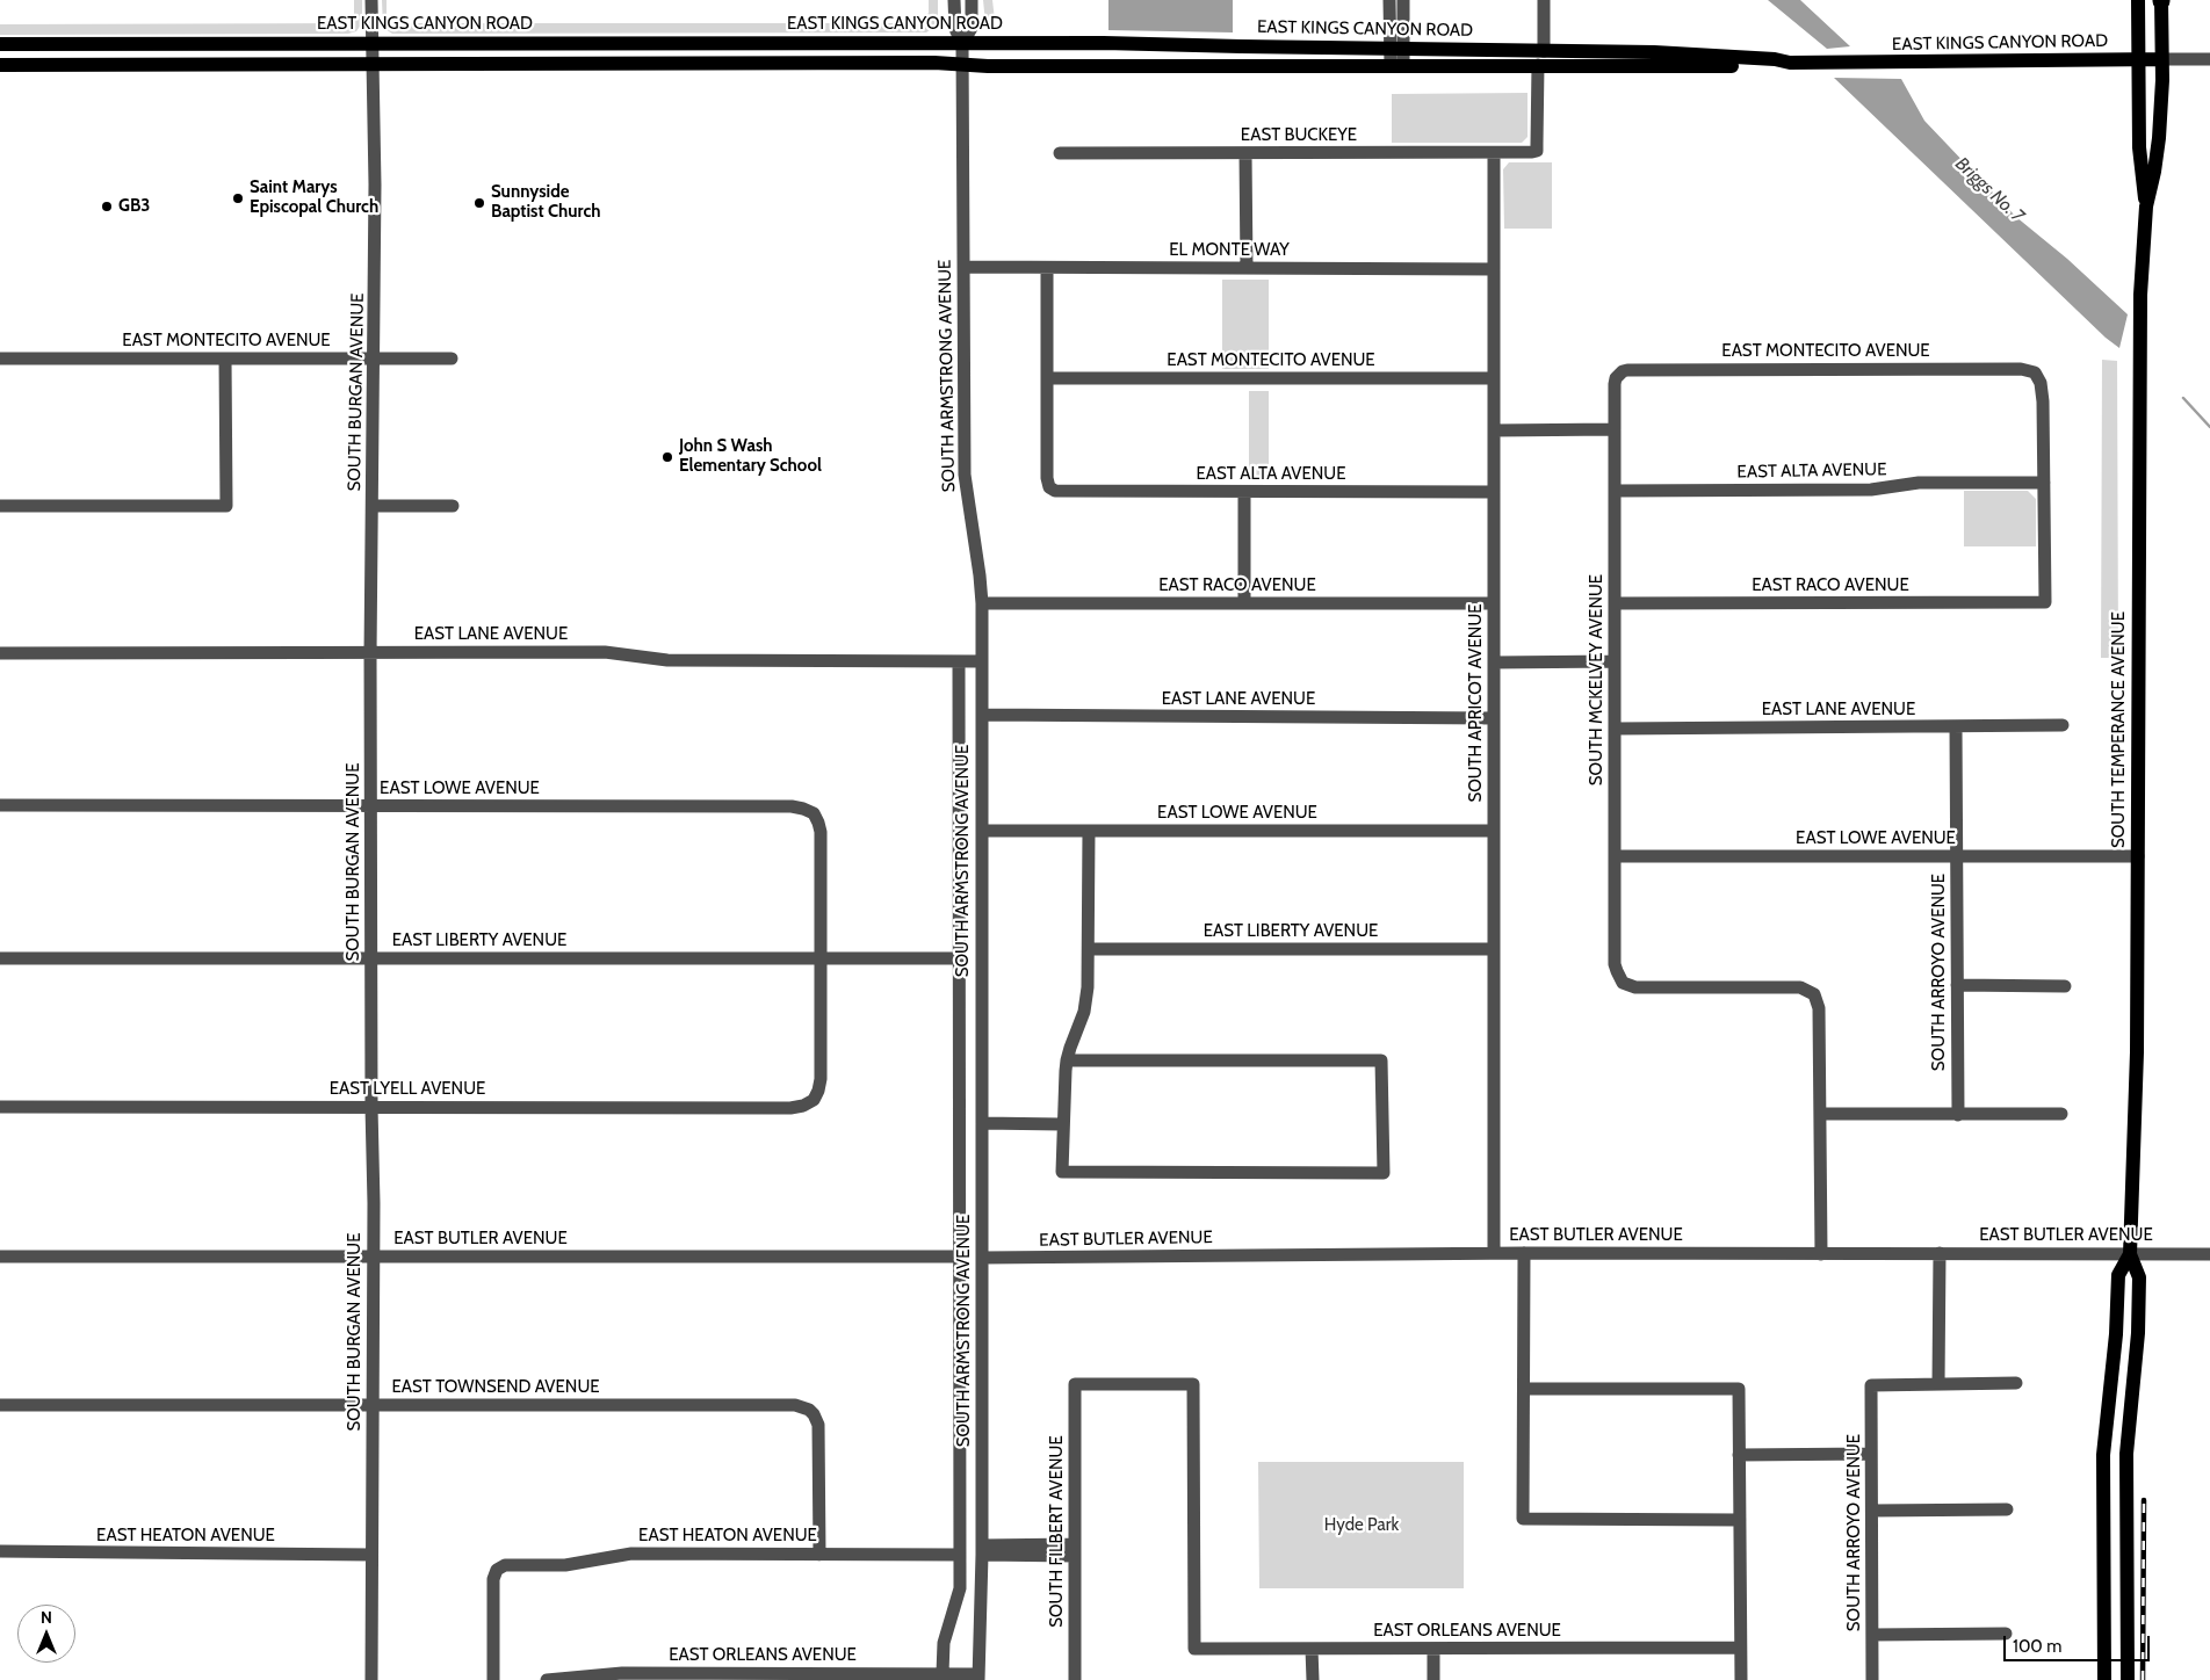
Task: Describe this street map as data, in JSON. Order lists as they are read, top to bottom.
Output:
{
  "streets": {
    "main road": ["EAST KINGS CANYON ROAD", "SOUTH TEMPERANCE AVENUE"],
    "street": [
      "EAST BUCKEYE",
      "EL MONTE WAY",
      "EAST MONTECITO AVENUE",
      "SOUTH ARMSTRONG AVENUE",
      "SOUTH BURGAN AVENUE",
      "EAST ALTA AVENUE",
      "EAST RACO AVENUE",
      "EAST LANE AVENUE",
      "SOUTH MCKELVEY AVENUE",
      "SOUTH APRICOT AVENUE",
      "EAST LOWE AVENUE",
      "EAST LIBERTY AVENUE",
      "SOUTH ARROYO AVENUE",
      "EAST LYELL AVENUE",
      "EAST BUTLER AVENUE",
      "EAST TOWNSEND AVENUE",
      "SOUTH FILBERT AVENUE",
      "EAST HEATON AVENUE",
      "EAST ORLEANS AVENUE"
    ]
  },
  "crossings": [
    ["EAST KINGS CANYON ROAD", "EAST BUCKEYE"],
    ["EAST KINGS CANYON ROAD", "SOUTH ARMSTRONG AVENUE"],
    ["EAST KINGS CANYON ROAD", "SOUTH BURGAN AVENUE"],
    ["EAST KINGS CANYON ROAD", "SOUTH TEMPERANCE AVENUE"],
    ["EAST BUCKEYE", "SOUTH APRICOT AVENUE"],
    ["EL MONTE WAY", "SOUTH ARMSTRONG AVENUE"],
    ["EL MONTE WAY", "SOUTH APRICOT AVENUE"],
    ["EAST MONTECITO AVENUE", "SOUTH BURGAN AVENUE"],
    ["EAST MONTECITO AVENUE", "EAST ALTA AVENUE"],
    ["EAST MONTECITO AVENUE", "EAST RACO AVENUE"],
    ["EAST MONTECITO AVENUE", "SOUTH MCKELVEY AVENUE"],
    ["EAST MONTECITO AVENUE", "SOUTH APRICOT AVENUE"],
    ["SOUTH ARMSTRONG AVENUE", "EAST RACO AVENUE"],
    ["SOUTH ARMSTRONG AVENUE", "EAST LANE AVENUE"],
    ["SOUTH ARMSTRONG AVENUE", "EAST LOWE AVENUE"],
    ["SOUTH ARMSTRONG AVENUE", "EAST LIBERTY AVENUE"],
    ["SOUTH ARMSTRONG AVENUE", "EAST BUTLER AVENUE"],
    ["SOUTH ARMSTRONG AVENUE", "EAST HEATON AVENUE"],
    ["SOUTH ARMSTRONG AVENUE", "EAST ORLEANS AVENUE"],
    ["SOUTH BURGAN AVENUE", "EAST LANE AVENUE"],
    ["SOUTH BURGAN AVENUE", "EAST LOWE AVENUE"],
    ["SOUTH BURGAN AVENUE", "EAST LIBERTY AVENUE"],
    ["SOUTH BURGAN AVENUE", "EAST LYELL AVENUE"],
    ["SOUTH BURGAN AVENUE", "EAST BUTLER AVENUE"],
    ["SOUTH BURGAN AVENUE", "EAST TOWNSEND AVENUE"],
    ["SOUTH BURGAN AVENUE", "EAST HEATON AVENUE"],
    ["EAST ALTA AVENUE", "EAST RACO AVENUE"],
    ["EAST ALTA AVENUE", "SOUTH MCKELVEY AVENUE"],
    ["EAST ALTA AVENUE", "SOUTH APRICOT AVENUE"],
    ["EAST RACO AVENUE", "SOUTH MCKELVEY AVENUE"],
    ["EAST RACO AVENUE", "SOUTH APRICOT AVENUE"],
    ["EAST LANE AVENUE", "SOUTH MCKELVEY AVENUE"],
    ["EAST LANE AVENUE", "SOUTH APRICOT AVENUE"],
    ["EAST LANE AVENUE", "SOUTH ARROYO AVENUE"],
    ["SOUTH MCKELVEY AVENUE", "EAST LOWE AVENUE"],
    ["SOUTH APRICOT AVENUE", "EAST LOWE AVENUE"],
    ["SOUTH APRICOT AVENUE", "EAST LIBERTY AVENUE"],
    ["SOUTH APRICOT AVENUE", "EAST BUTLER AVENUE"],
    ["SOUTH TEMPERANCE AVENUE", "EAST LOWE AVENUE"],
    ["SOUTH TEMPERANCE AVENUE", "EAST BUTLER AVENUE"],
    ["EAST LOWE AVENUE", "EAST LIBERTY AVENUE"],
    ["EAST LOWE AVENUE", "SOUTH ARROYO AVENUE"],
    ["EAST LOWE AVENUE", "EAST LYELL AVENUE"],
    ["EAST LIBERTY AVENUE", "EAST LYELL AVENUE"],
    ["EAST TOWNSEND AVENUE", "EAST HEATON AVENUE"],
    ["SOUTH FILBERT AVENUE", "EAST ORLEANS AVENUE"]
  ],
  "water": ["Briggs No. 7"],
  "parks": ["Hyde Park"],
  "places": [
    "Saint Marys Episcopal Church",
    "Sunnyside Baptist Church",
    "GB3",
    "John S Wash Elementary School"
  ],
  "scale_bar": "100 m",
  "north": "top"
}
